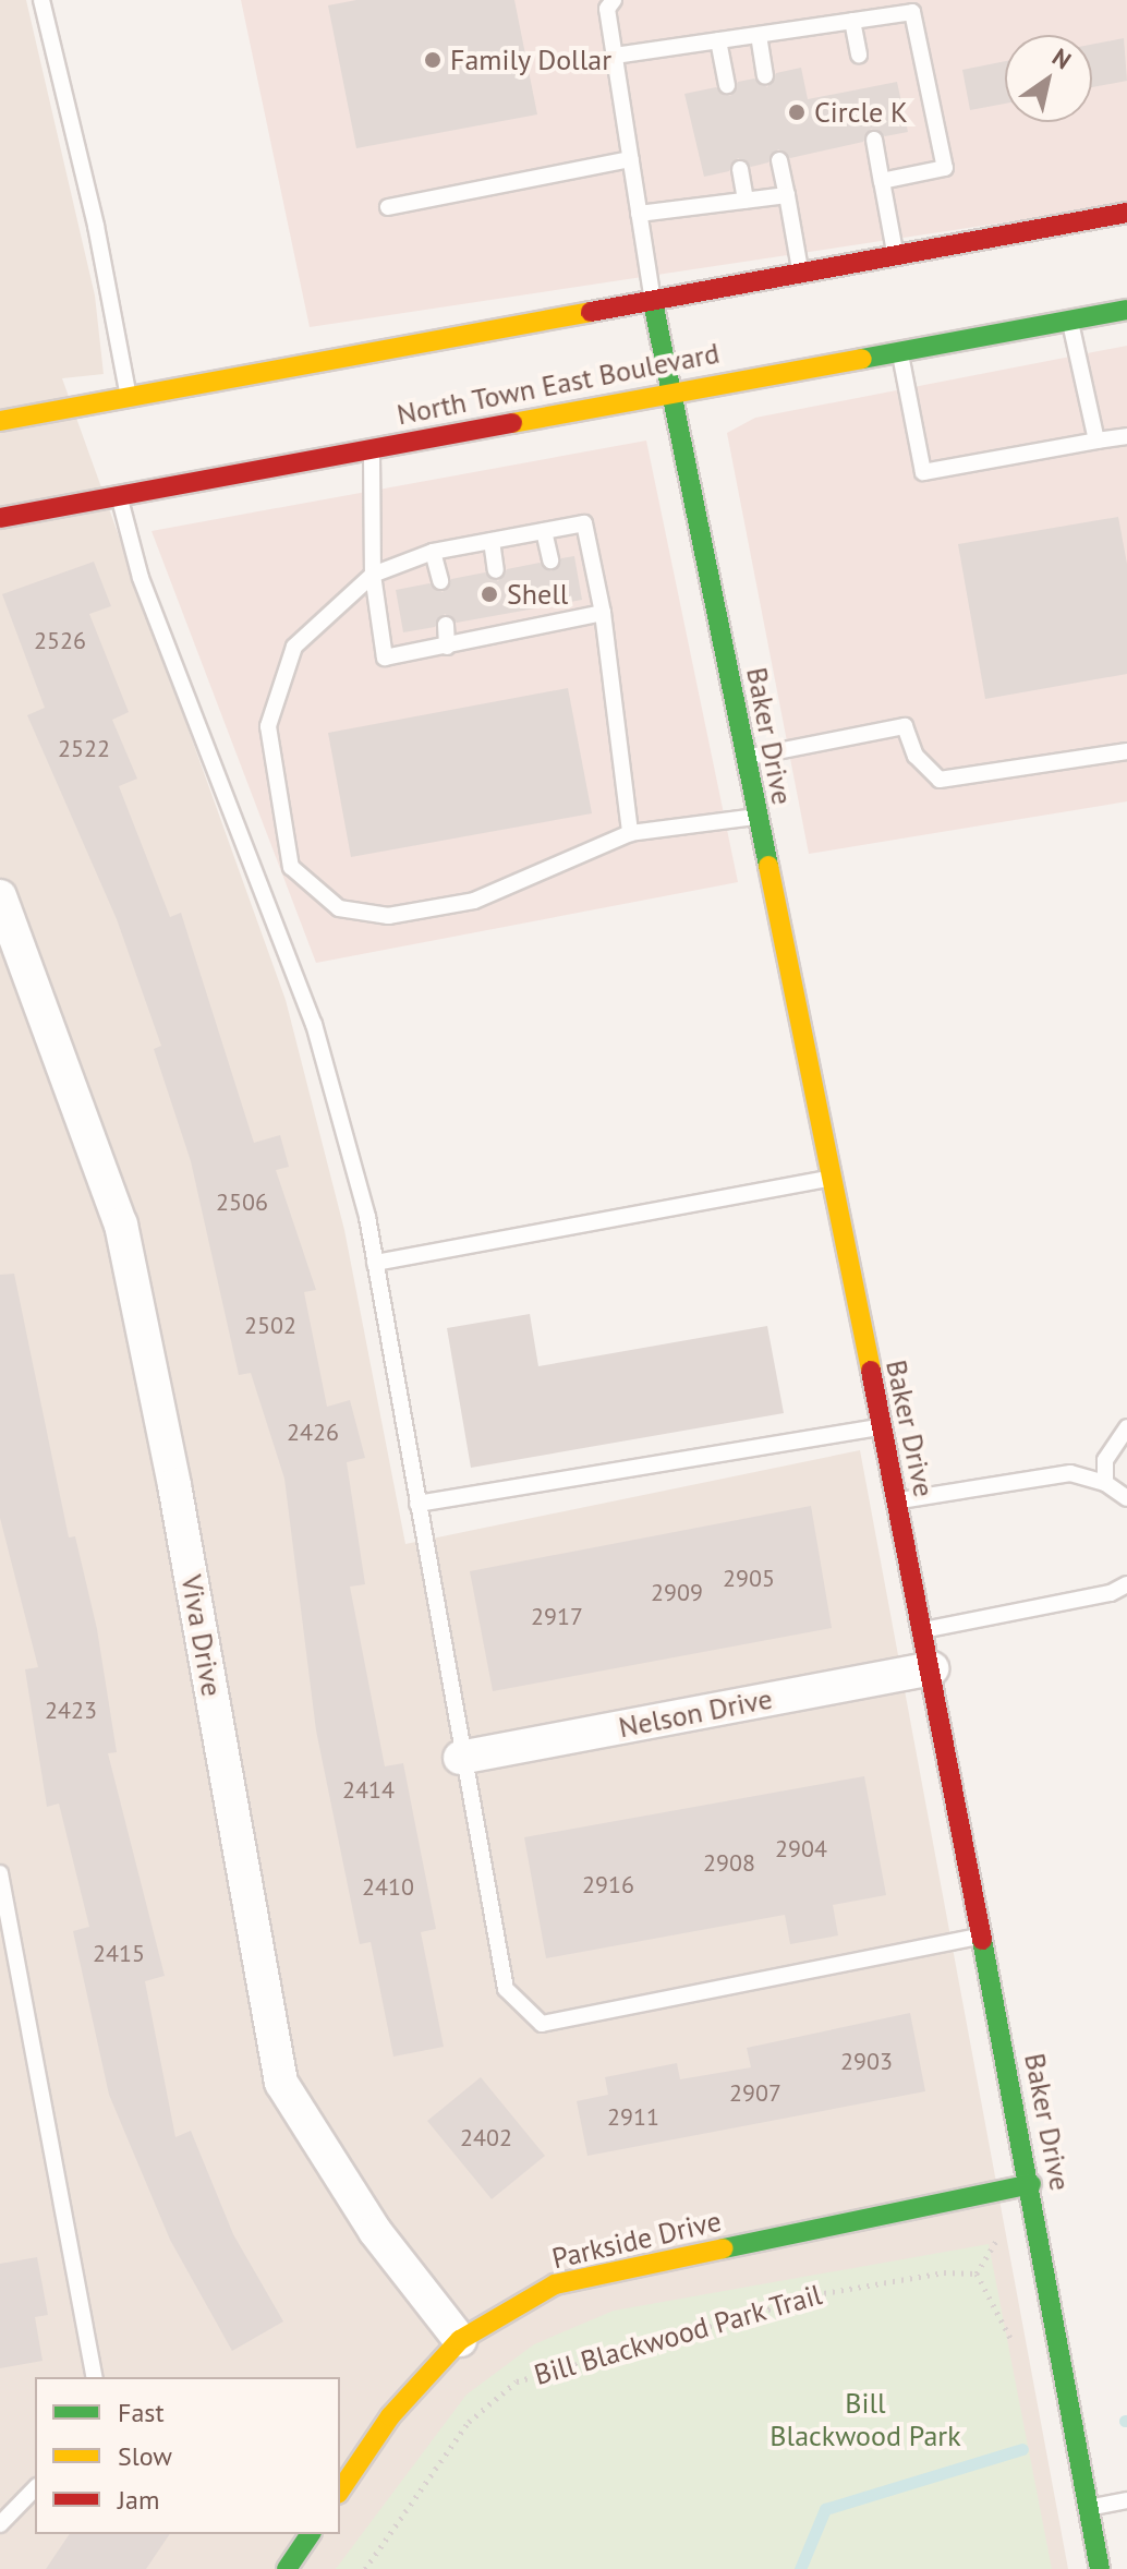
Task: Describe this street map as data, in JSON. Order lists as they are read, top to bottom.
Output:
{
  "streets": {
    "street": [
      "North Town East Boulevard",
      "Baker Drive",
      "Viva Drive",
      "Nelson Drive",
      "Parkside Drive"
    ],
    "path": ["Bill Blackwood Park Trail"]
  },
  "crossings": [
    ["North Town East Boulevard", "Baker Drive"],
    ["Baker Drive", "Nelson Drive"],
    ["Baker Drive", "Parkside Drive"],
    ["Viva Drive", "Parkside Drive"]
  ],
  "parks": ["Bill Blackwood Park"],
  "places": ["Family Dollar", "Circle K", "Shell"],
  "house_numbers": [
    "2526",
    "2522",
    "2506",
    "2502",
    "2426",
    "2905",
    "2909",
    "2917",
    "2423",
    "2414",
    "2904",
    "2908",
    "2916",
    "2410",
    "2415",
    "2903",
    "2907",
    "2911",
    "2402"
  ],
  "legend": ["Fast", "Slow", "Jam"],
  "north": "top right"
}
